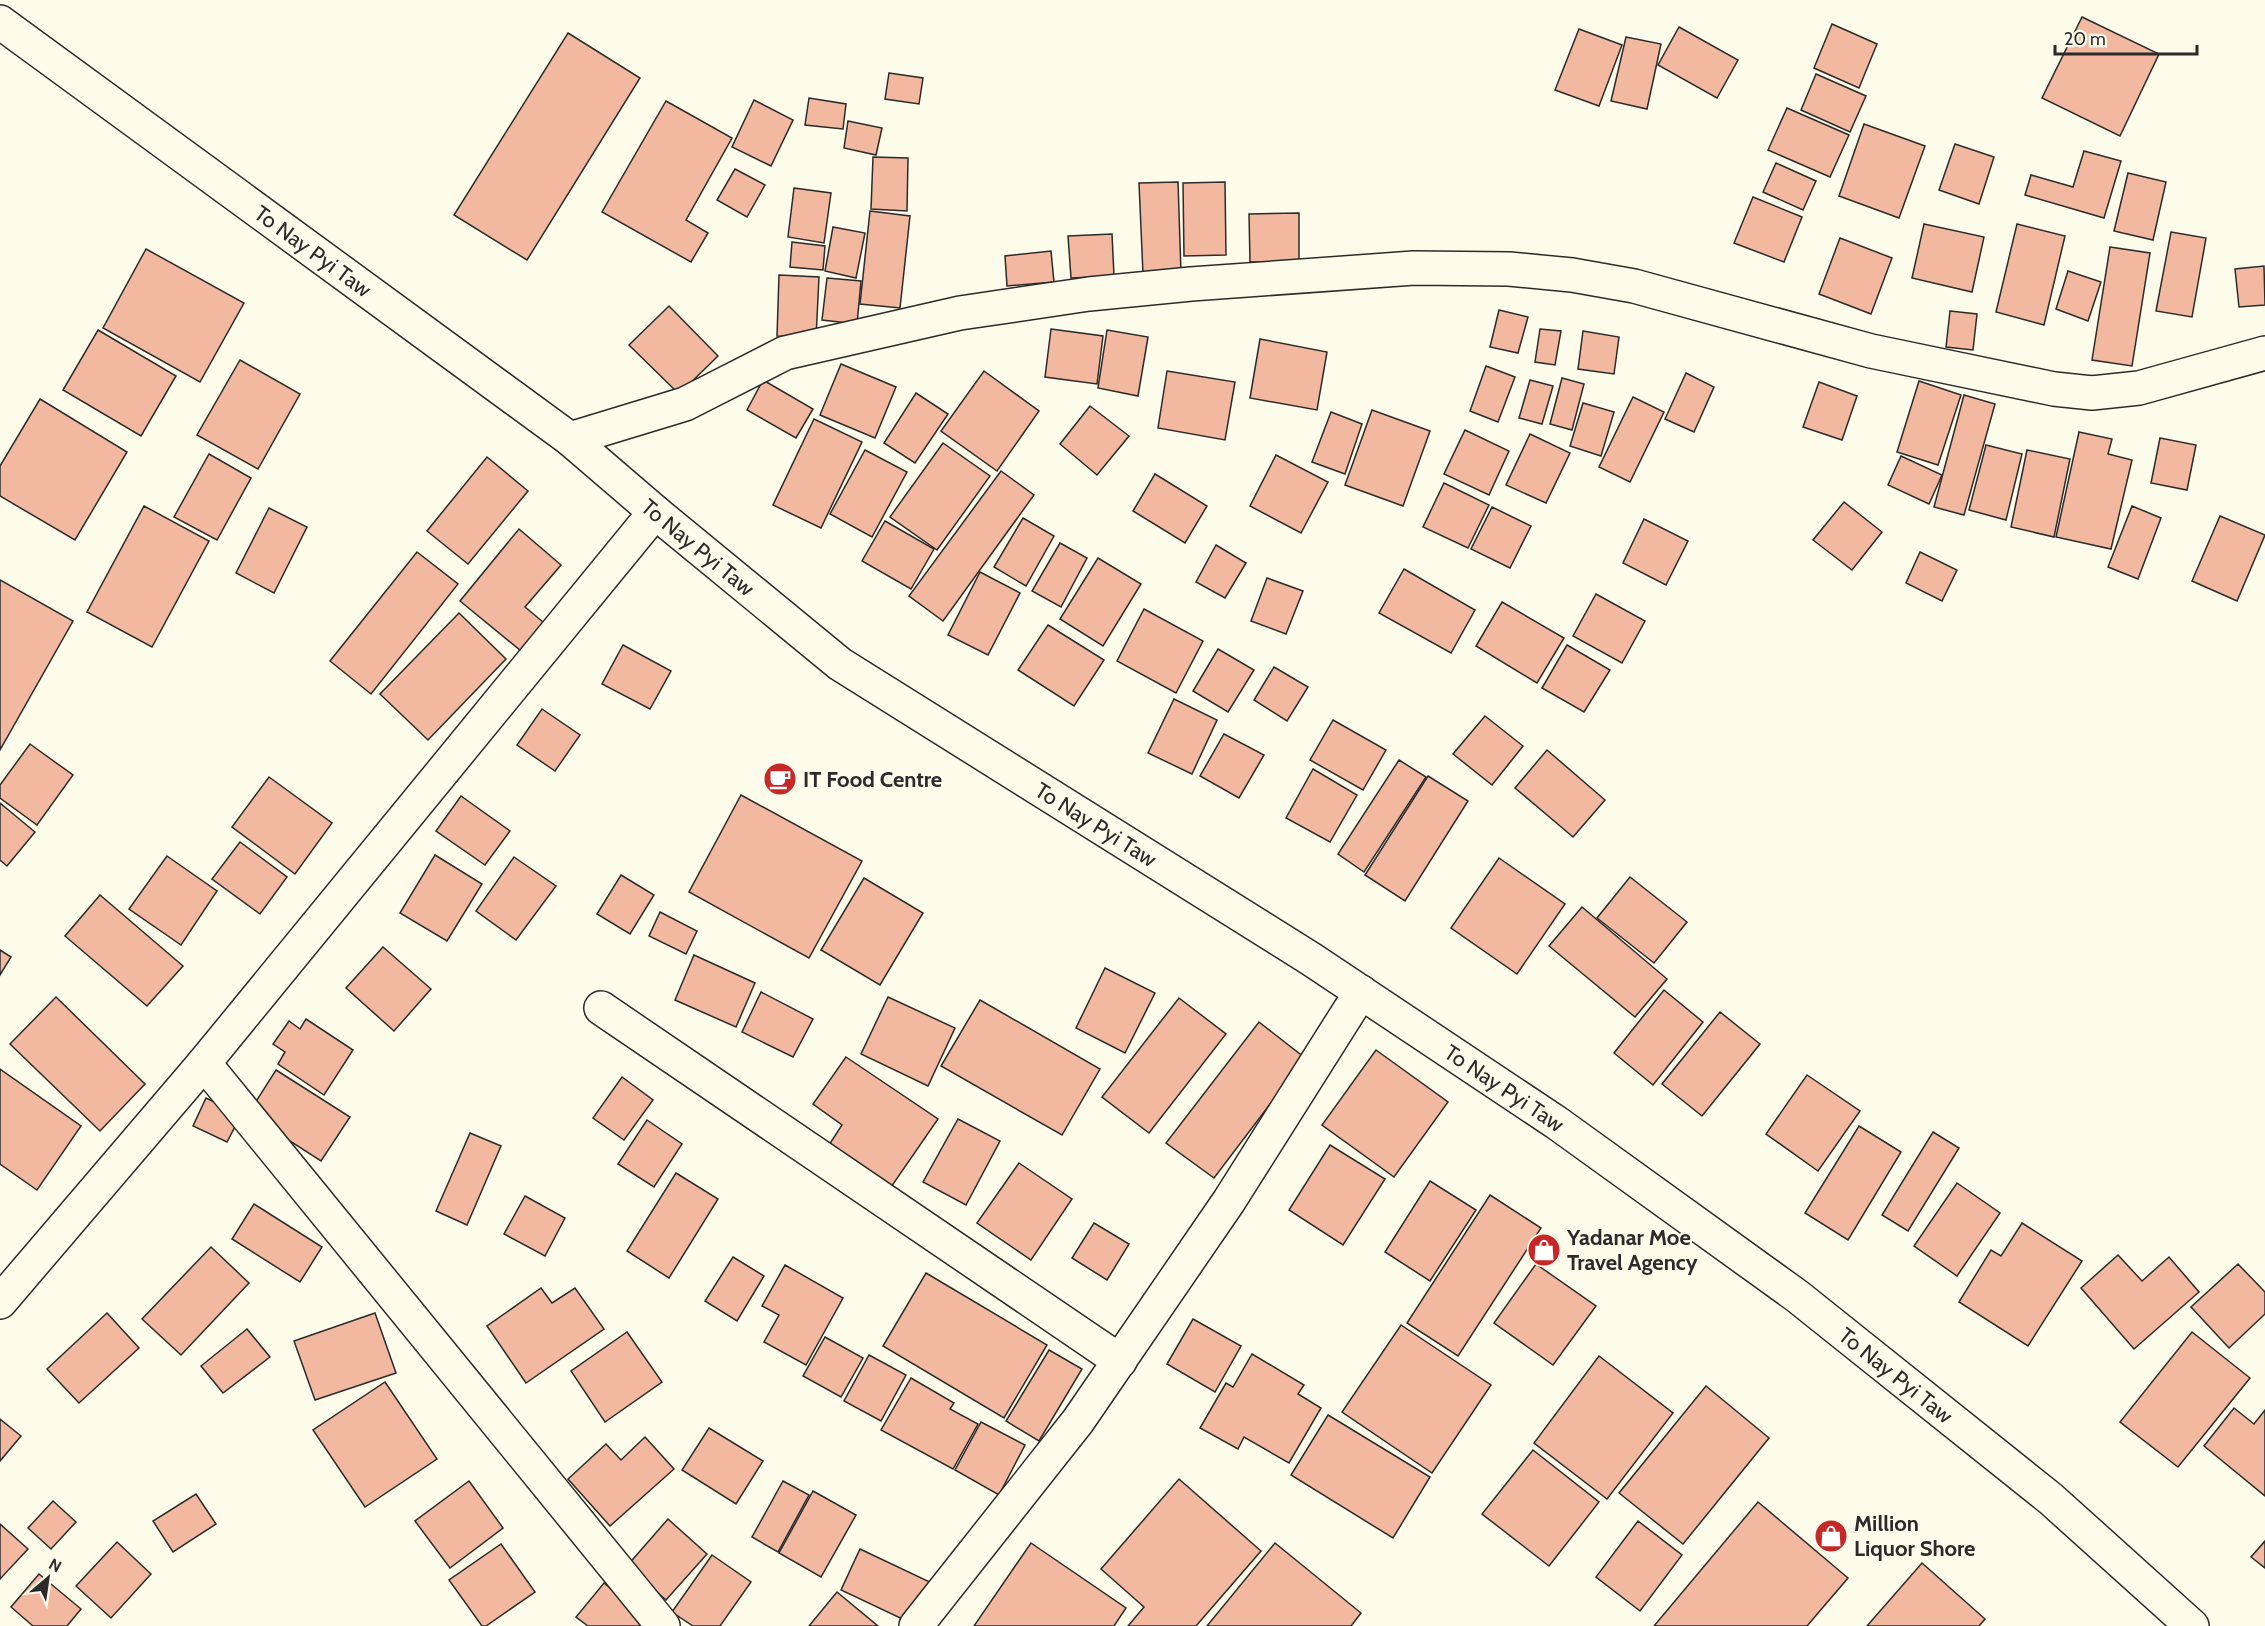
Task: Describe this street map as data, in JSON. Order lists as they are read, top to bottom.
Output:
{
  "streets": {
    "street": ["To Nay Pyi Taw"]
  },
  "places": {
    "cafe": ["IT Food Centre"],
    "shop": ["Yadanar Moe Travel Agency", "Million Liquor Shore"]
  },
  "scale_bar": "20 m",
  "north": "top right"
}
